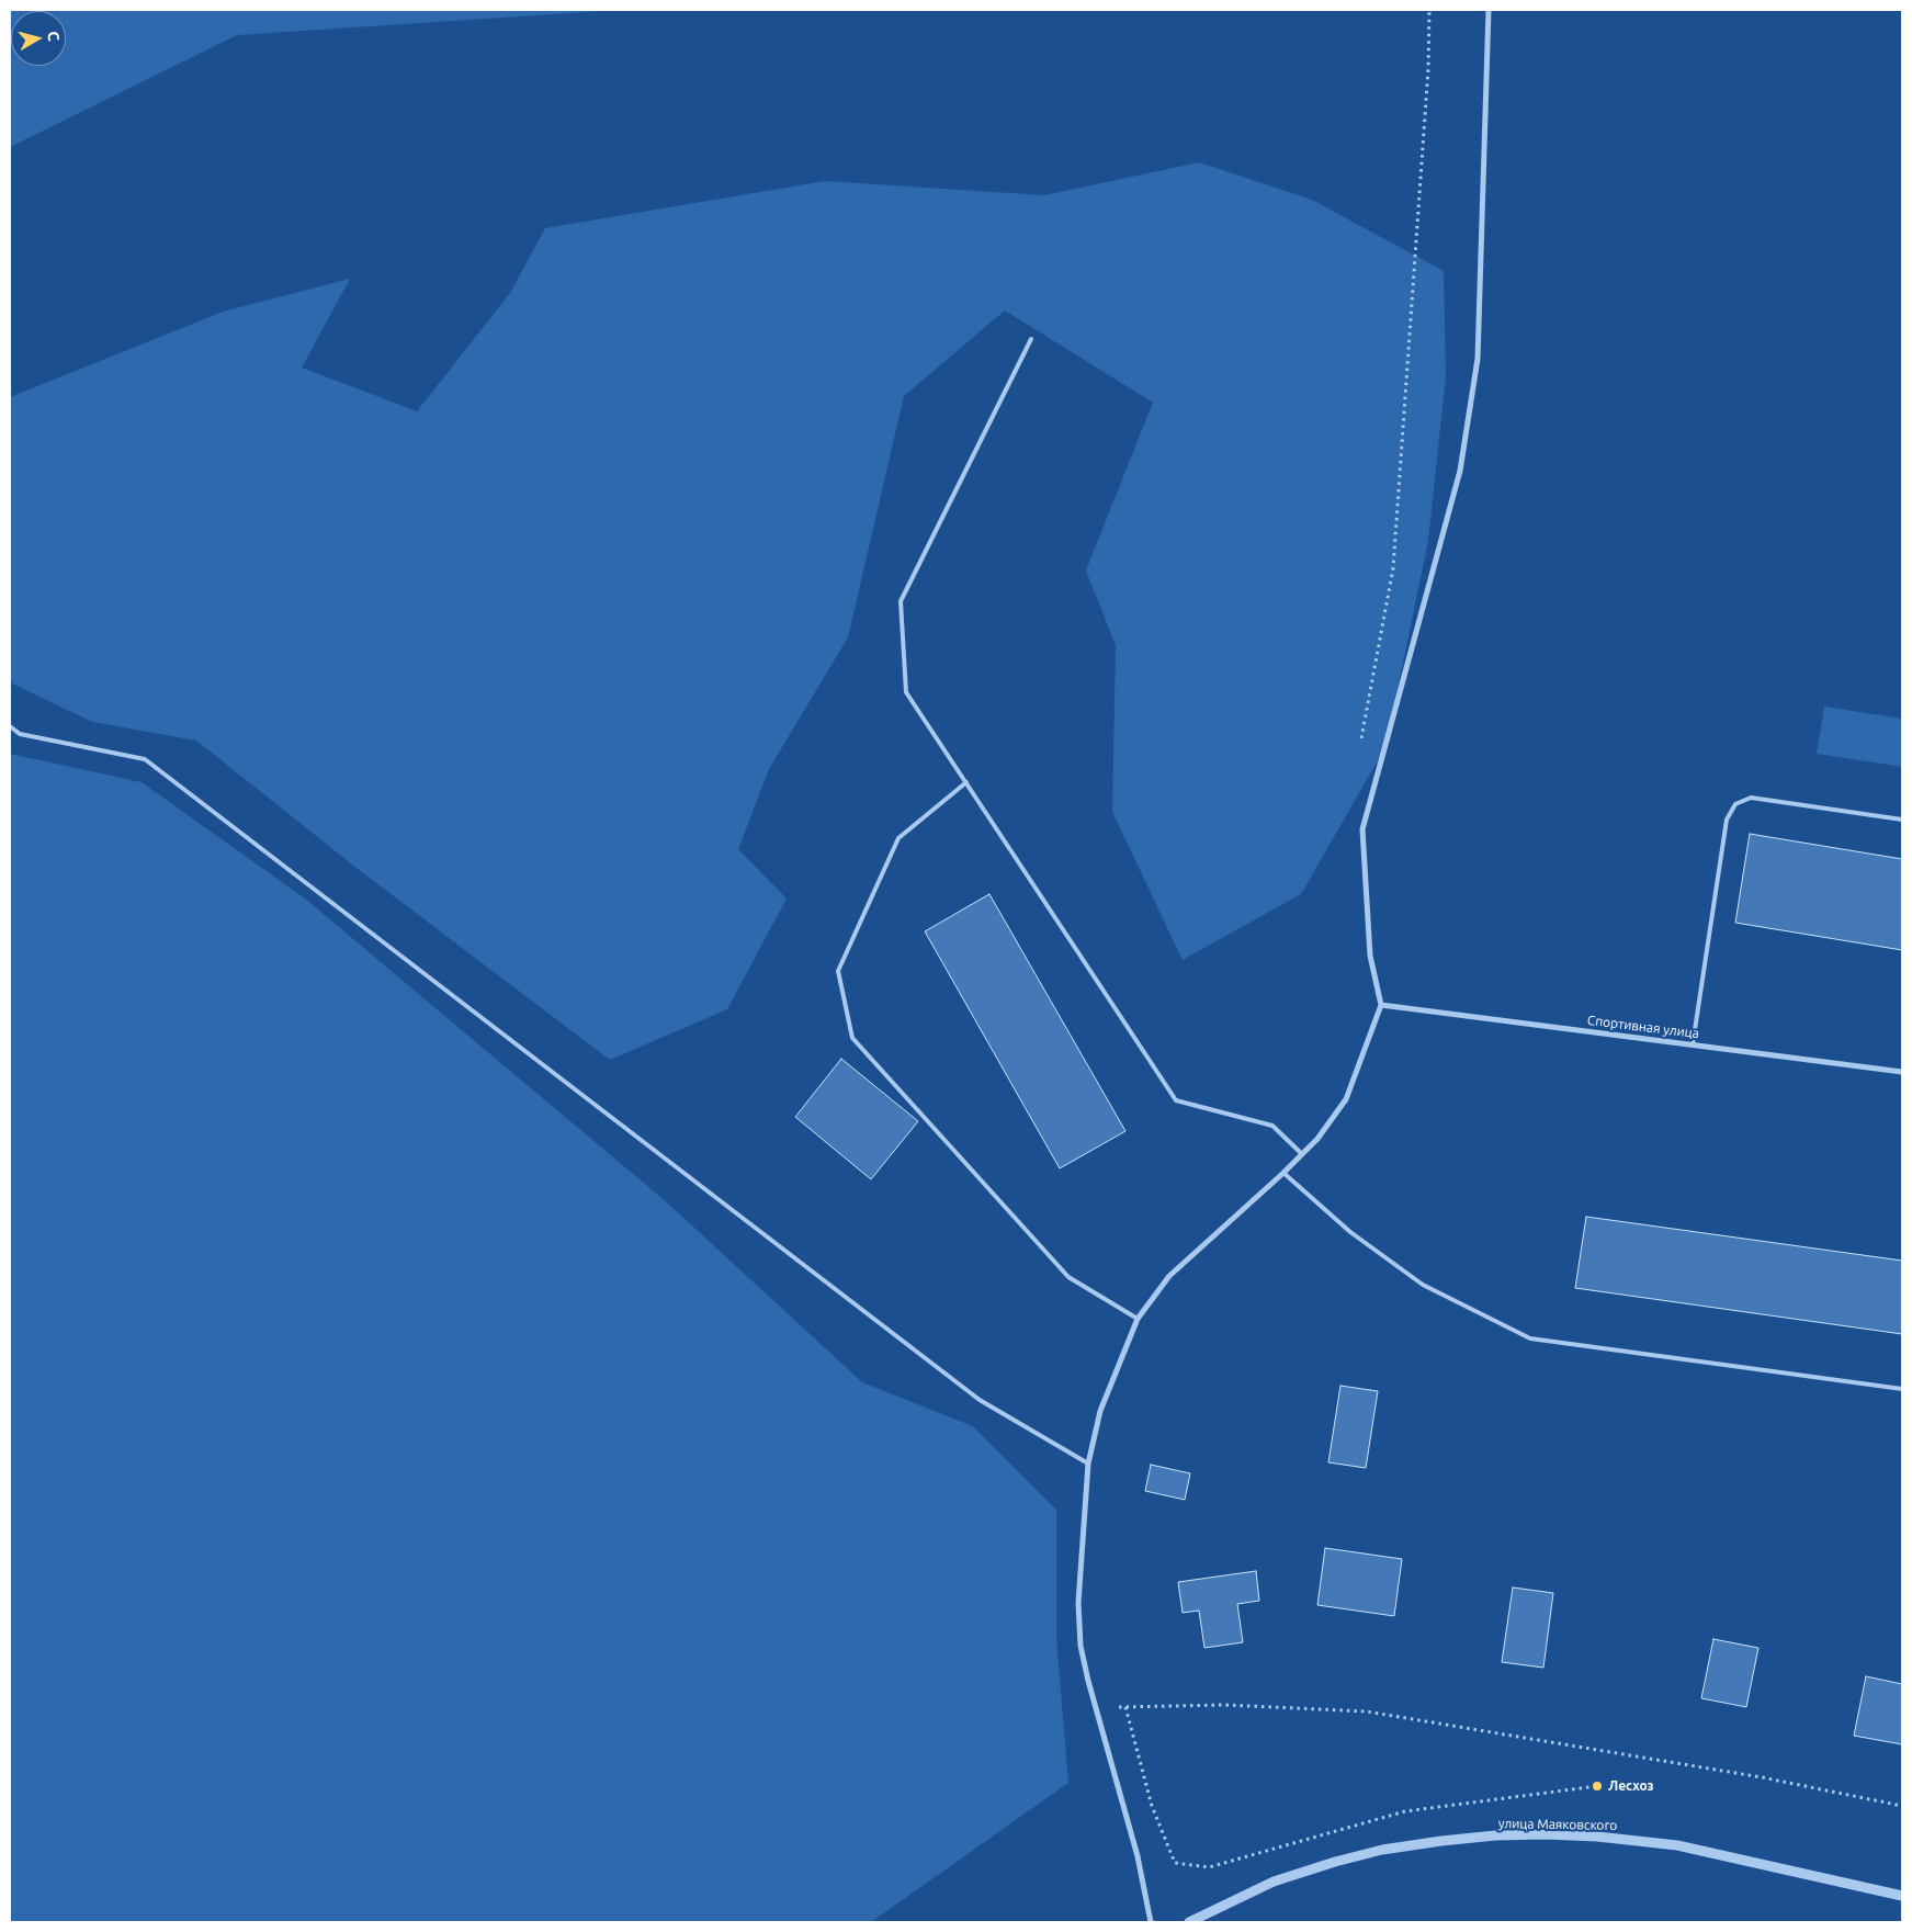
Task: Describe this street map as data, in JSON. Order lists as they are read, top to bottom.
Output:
{
  "streets": {
    "street": ["Спортивная улица", "улица Маяковского"]
  },
  "places": ["Лесхоз"],
  "north": "right"
}
